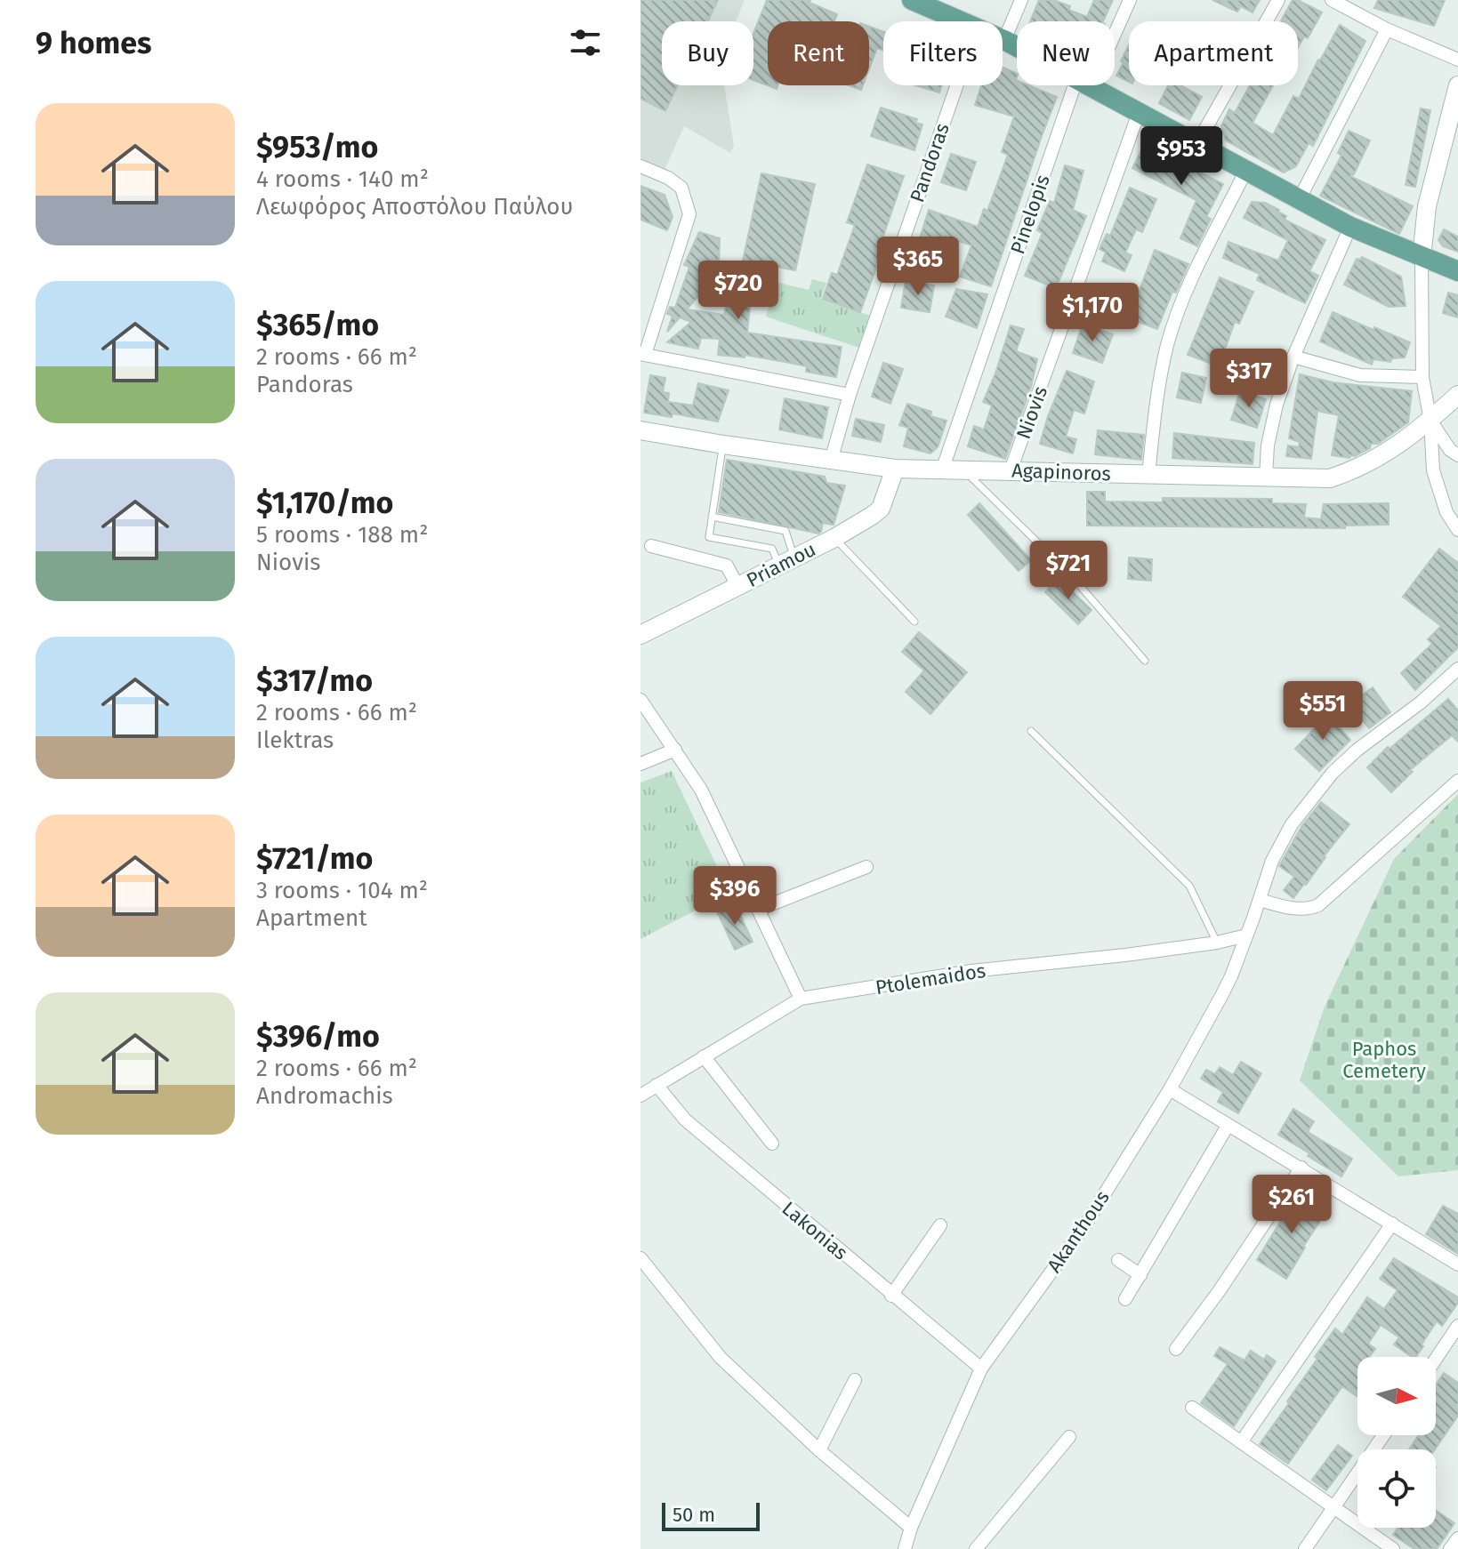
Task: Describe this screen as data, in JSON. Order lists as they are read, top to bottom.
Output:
{
  "streets": {
    "main road": ["Agapinoros", "Priamou"],
    "street": [
      "Pandoras",
      "Pinelopis",
      "Niovis",
      "Ptolemaidos",
      "Lakonias",
      "Akanthous"
    ]
  },
  "crossings": [
    ["Pandoras", "Agapinoros"],
    ["Pinelopis", "Agapinoros"],
    ["Niovis", "Agapinoros"],
    ["Agapinoros", "Priamou"],
    ["Ptolemaidos", "Lakonias"],
    ["Ptolemaidos", "Akanthous"],
    ["Lakonias", "Akanthous"]
  ],
  "parks": ["Paphos Cemetery"],
  "scale_bar": "50 m",
  "north": "right",
  "page": {
    "heading": "9 homes",
    "chip": [
      "Buy",
      "Rent",
      "Filters",
      "New",
      "Apartment"
    ],
    "list": [
      {
        "name": "$953/mo",
        "note": "4 rooms · 140 m² · Λεωφόρος Αποστόλου Παύλου"
      },
      {
        "name": "$365/mo",
        "note": "2 rooms · 66 m² · Pandoras"
      },
      {
        "name": "$1,170/mo",
        "note": "5 rooms · 188 m² · Niovis"
      },
      {
        "name": "$317/mo",
        "note": "2 rooms · 66 m² · Ilektras"
      },
      {
        "name": "$721/mo",
        "note": "3 rooms · 104 m² · Apartment"
      },
      {
        "name": "$396/mo",
        "note": "2 rooms · 66 m² · Andromachis"
      }
    ],
    "price": [
      "$953",
      "$365",
      "$720",
      "$1,170",
      "$317",
      "$721",
      "$551",
      "$396",
      "$261"
    ],
    "scale": "50 m"
  }
}
